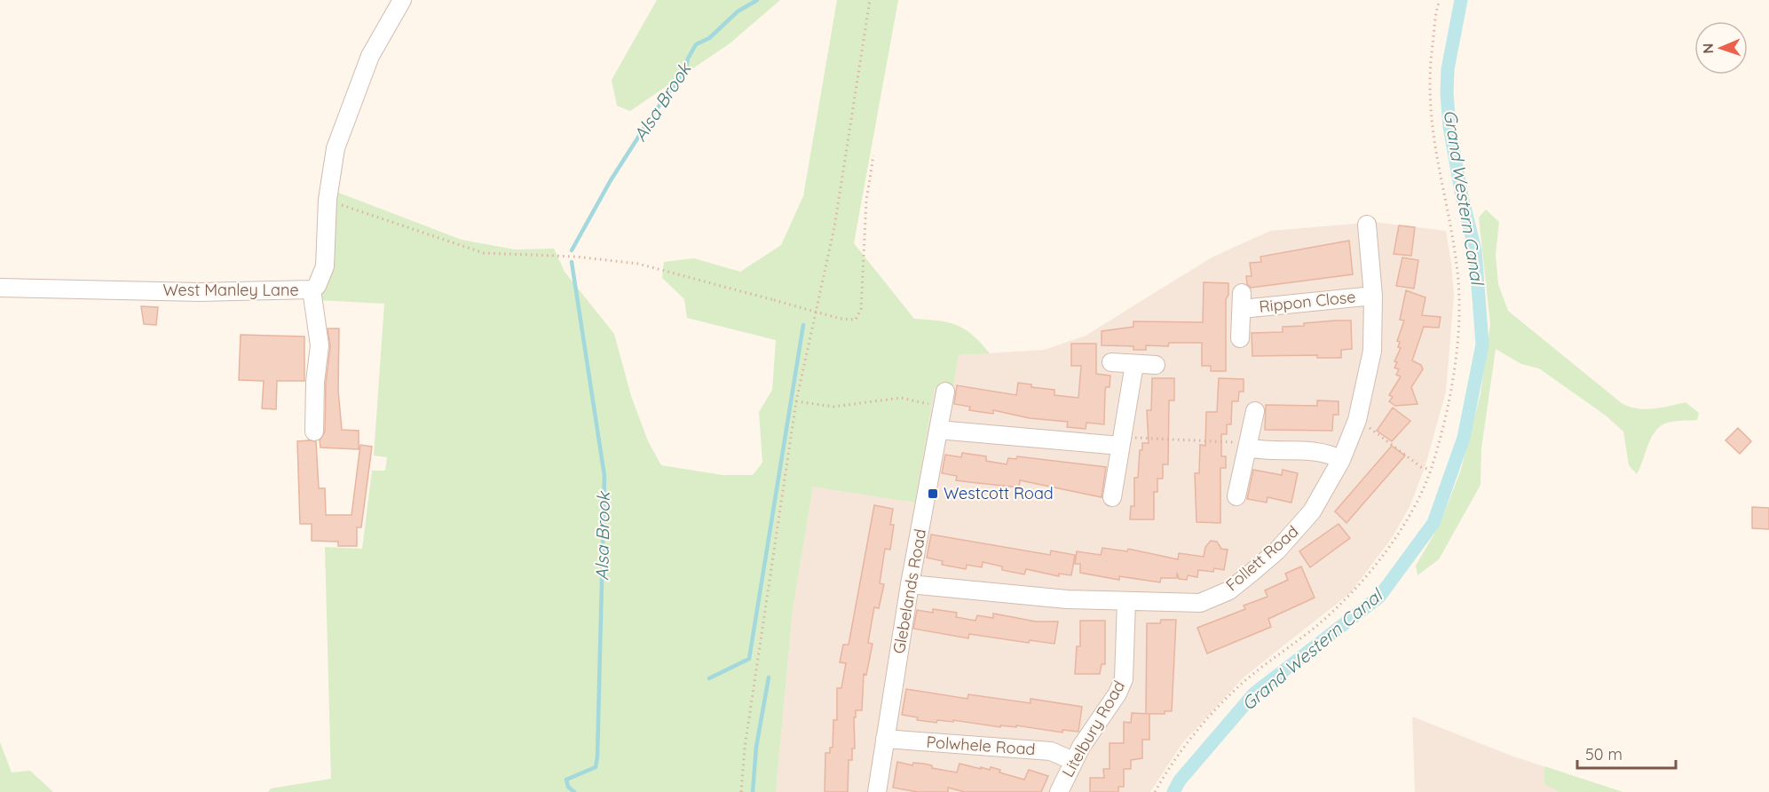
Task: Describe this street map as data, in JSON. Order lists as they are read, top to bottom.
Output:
{
  "streets": {
    "street": [
      "West Manley Lane",
      "Rippon Close",
      "Follett Road",
      "Glebelands Road",
      "Litelbury Road",
      "Polwhele Road"
    ]
  },
  "crossings": [
    ["Rippon Close", "Follett Road"],
    ["Follett Road", "Glebelands Road"],
    ["Follett Road", "Litelbury Road"],
    ["Glebelands Road", "Polwhele Road"],
    ["Litelbury Road", "Polwhele Road"]
  ],
  "water": ["Alsa Brook", "Grand Western Canal"],
  "places": {
    "transit": ["Westcott Road"]
  },
  "scale_bar": "50 m",
  "north": "left"
}
